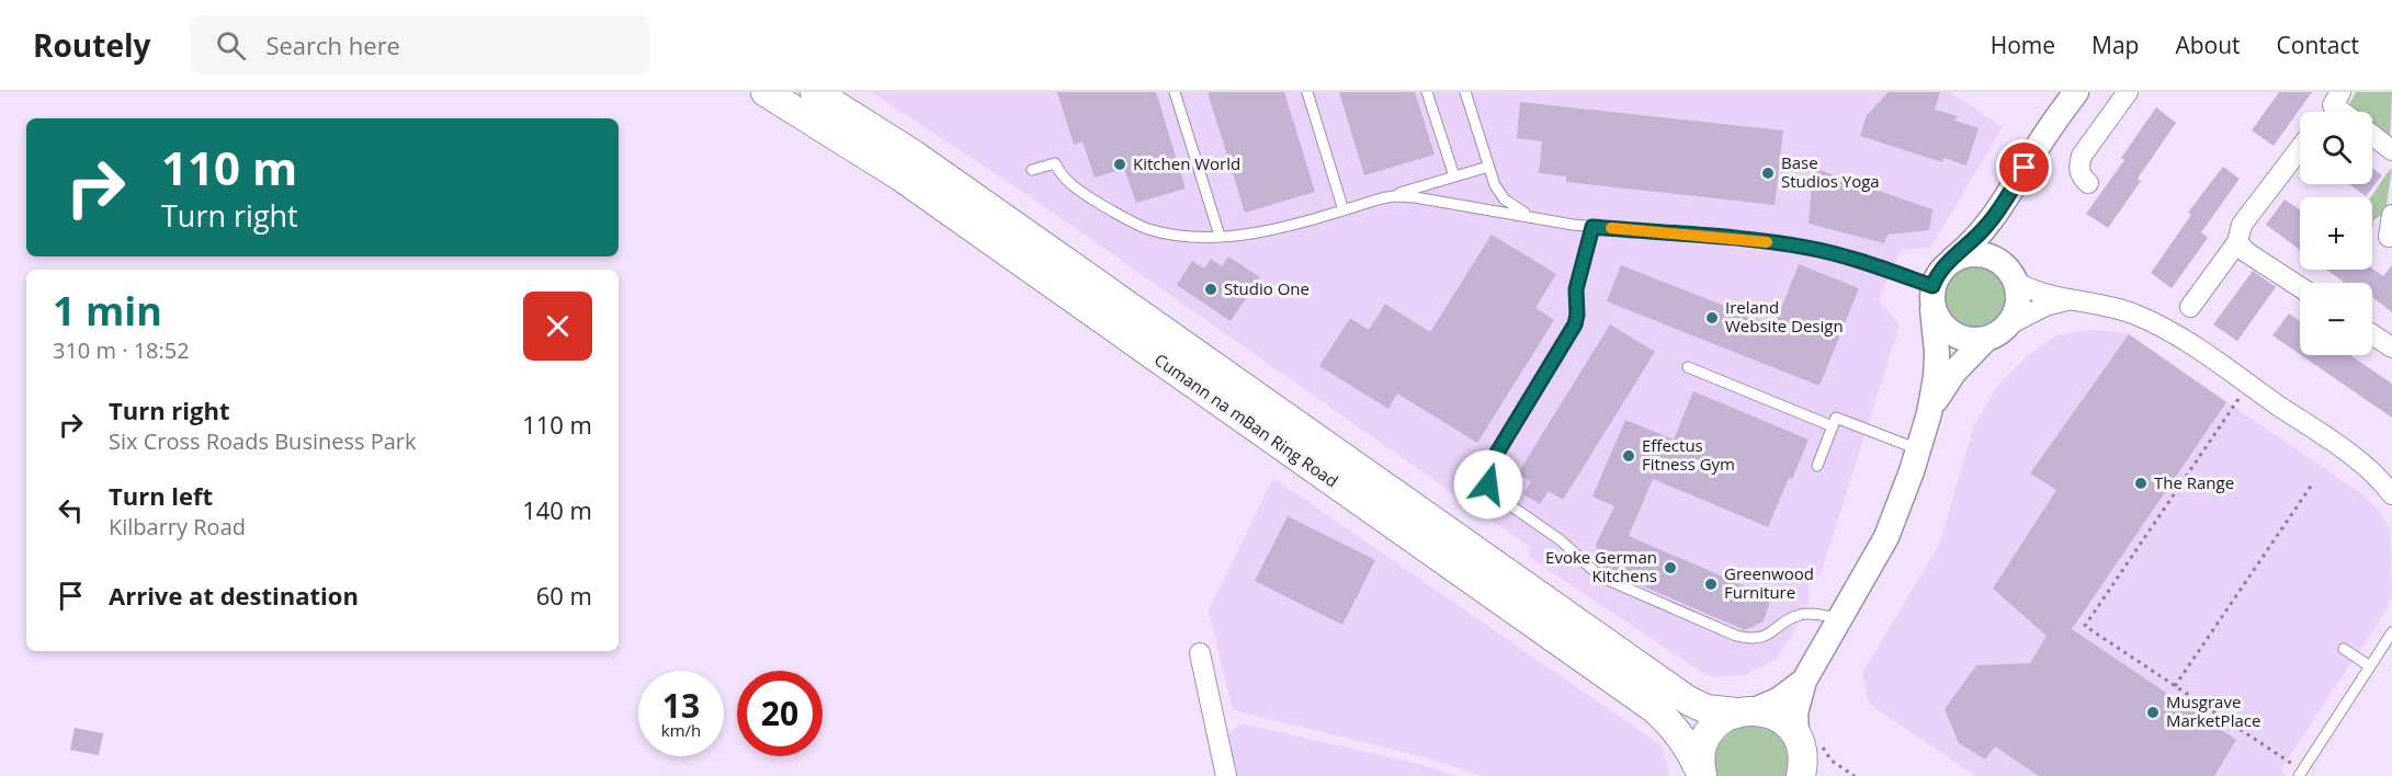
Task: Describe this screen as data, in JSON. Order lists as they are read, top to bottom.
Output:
{
  "streets": {
    "main road": ["Cumann na mBan Ring Road"]
  },
  "places": [
    "Kitchen World",
    "Base Studios Yoga",
    "Studio One",
    "Ireland Website Design",
    "Effectus Fitness Gym",
    "The Range",
    "Evoke German Kitchens",
    "Greenwood Furniture",
    "Musgrave MarketPlace"
  ],
  "page": {
    "header": "Routely",
    "search": "Search here",
    "nav": [
      "Home",
      "Map",
      "About",
      "Contact"
    ],
    "map_buttons": ["+", "−"],
    "turn": ["110 m", "Turn right"],
    "heading": ["1 min", "310 m · 18:52"],
    "list": [
      {
        "name": "Turn right",
        "note": "Six Cross Roads Business Park",
        "value": "110 m"
      },
      {
        "name": "Turn left",
        "note": "Kilbarry Road",
        "value": "140 m"
      },
      {
        "name": "Arrive at destination",
        "value": "60 m"
      }
    ],
    "speed": "13 km/h",
    "limit": "20"
  }
}
